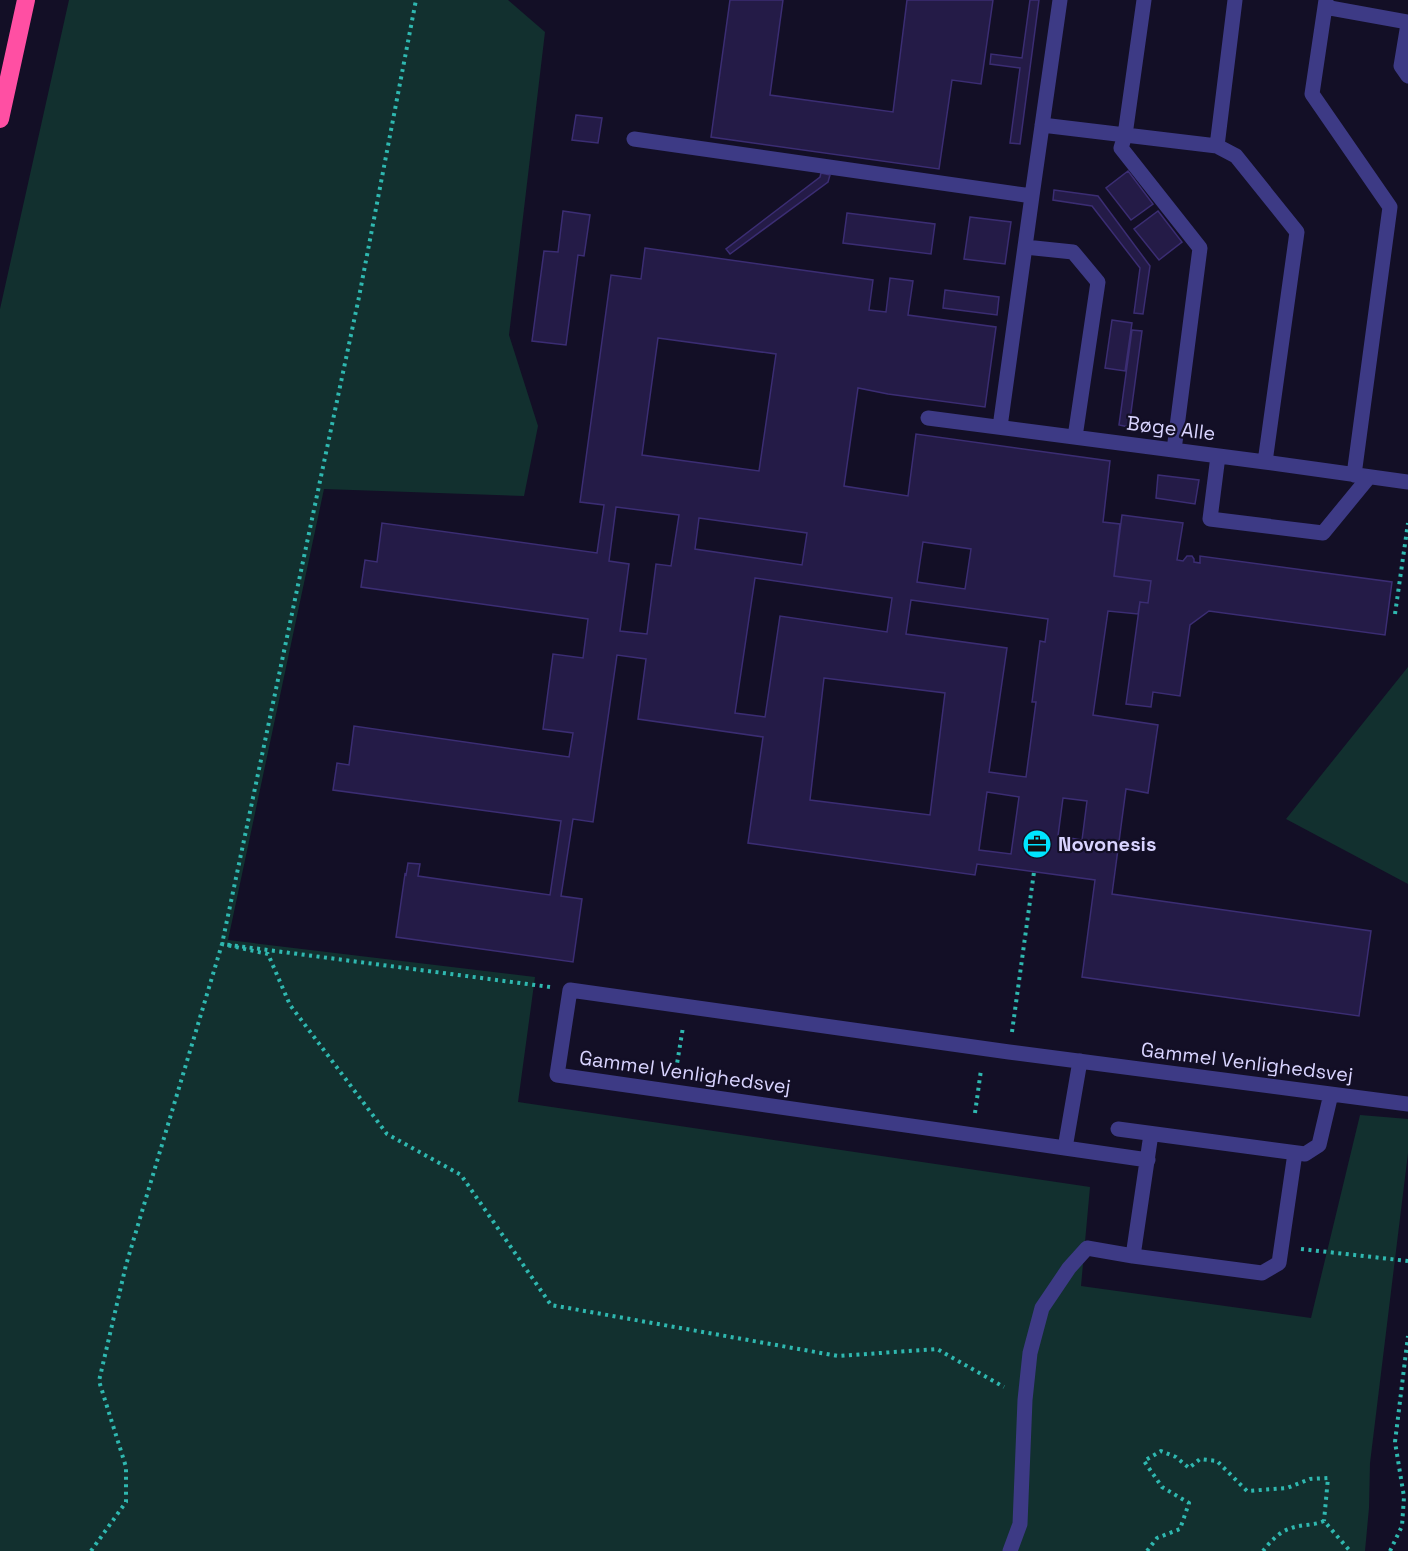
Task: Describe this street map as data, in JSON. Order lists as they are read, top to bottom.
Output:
{
  "streets": {
    "street": ["Bøge Alle", "Gammel Venlighedsvej"]
  },
  "places": {
    "office": ["Novonesis"]
  }
}
